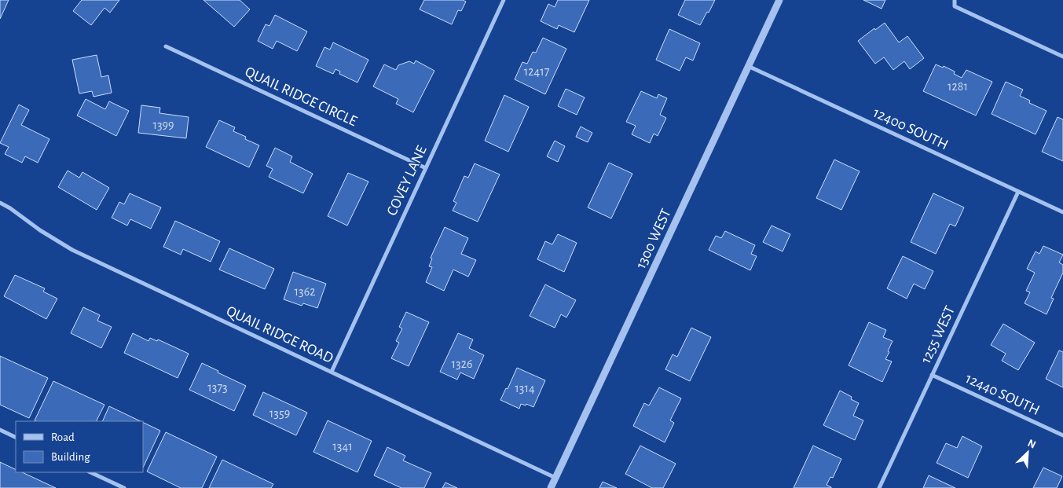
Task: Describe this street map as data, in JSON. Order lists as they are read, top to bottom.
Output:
{
  "streets": {
    "street": [
      "QUAIL RIDGE CIRCLE",
      "12400 SOUTH",
      "COVEY LANE",
      "1300 WEST",
      "QUAIL RIDGE ROAD",
      "1255 WEST",
      "12440 SOUTH"
    ]
  },
  "crossings": [
    ["QUAIL RIDGE CIRCLE", "COVEY LANE"],
    ["12400 SOUTH", "1300 WEST"],
    ["12400 SOUTH", "1255 WEST"],
    ["COVEY LANE", "QUAIL RIDGE ROAD"],
    ["1300 WEST", "QUAIL RIDGE ROAD"],
    ["1255 WEST", "12440 SOUTH"]
  ],
  "house_numbers": [
    "12417",
    "1281",
    "1399",
    "1362",
    "1326",
    "1373",
    "1314",
    "1359",
    "1341"
  ],
  "legend": ["Road", "Building"],
  "north": "top right"
}
